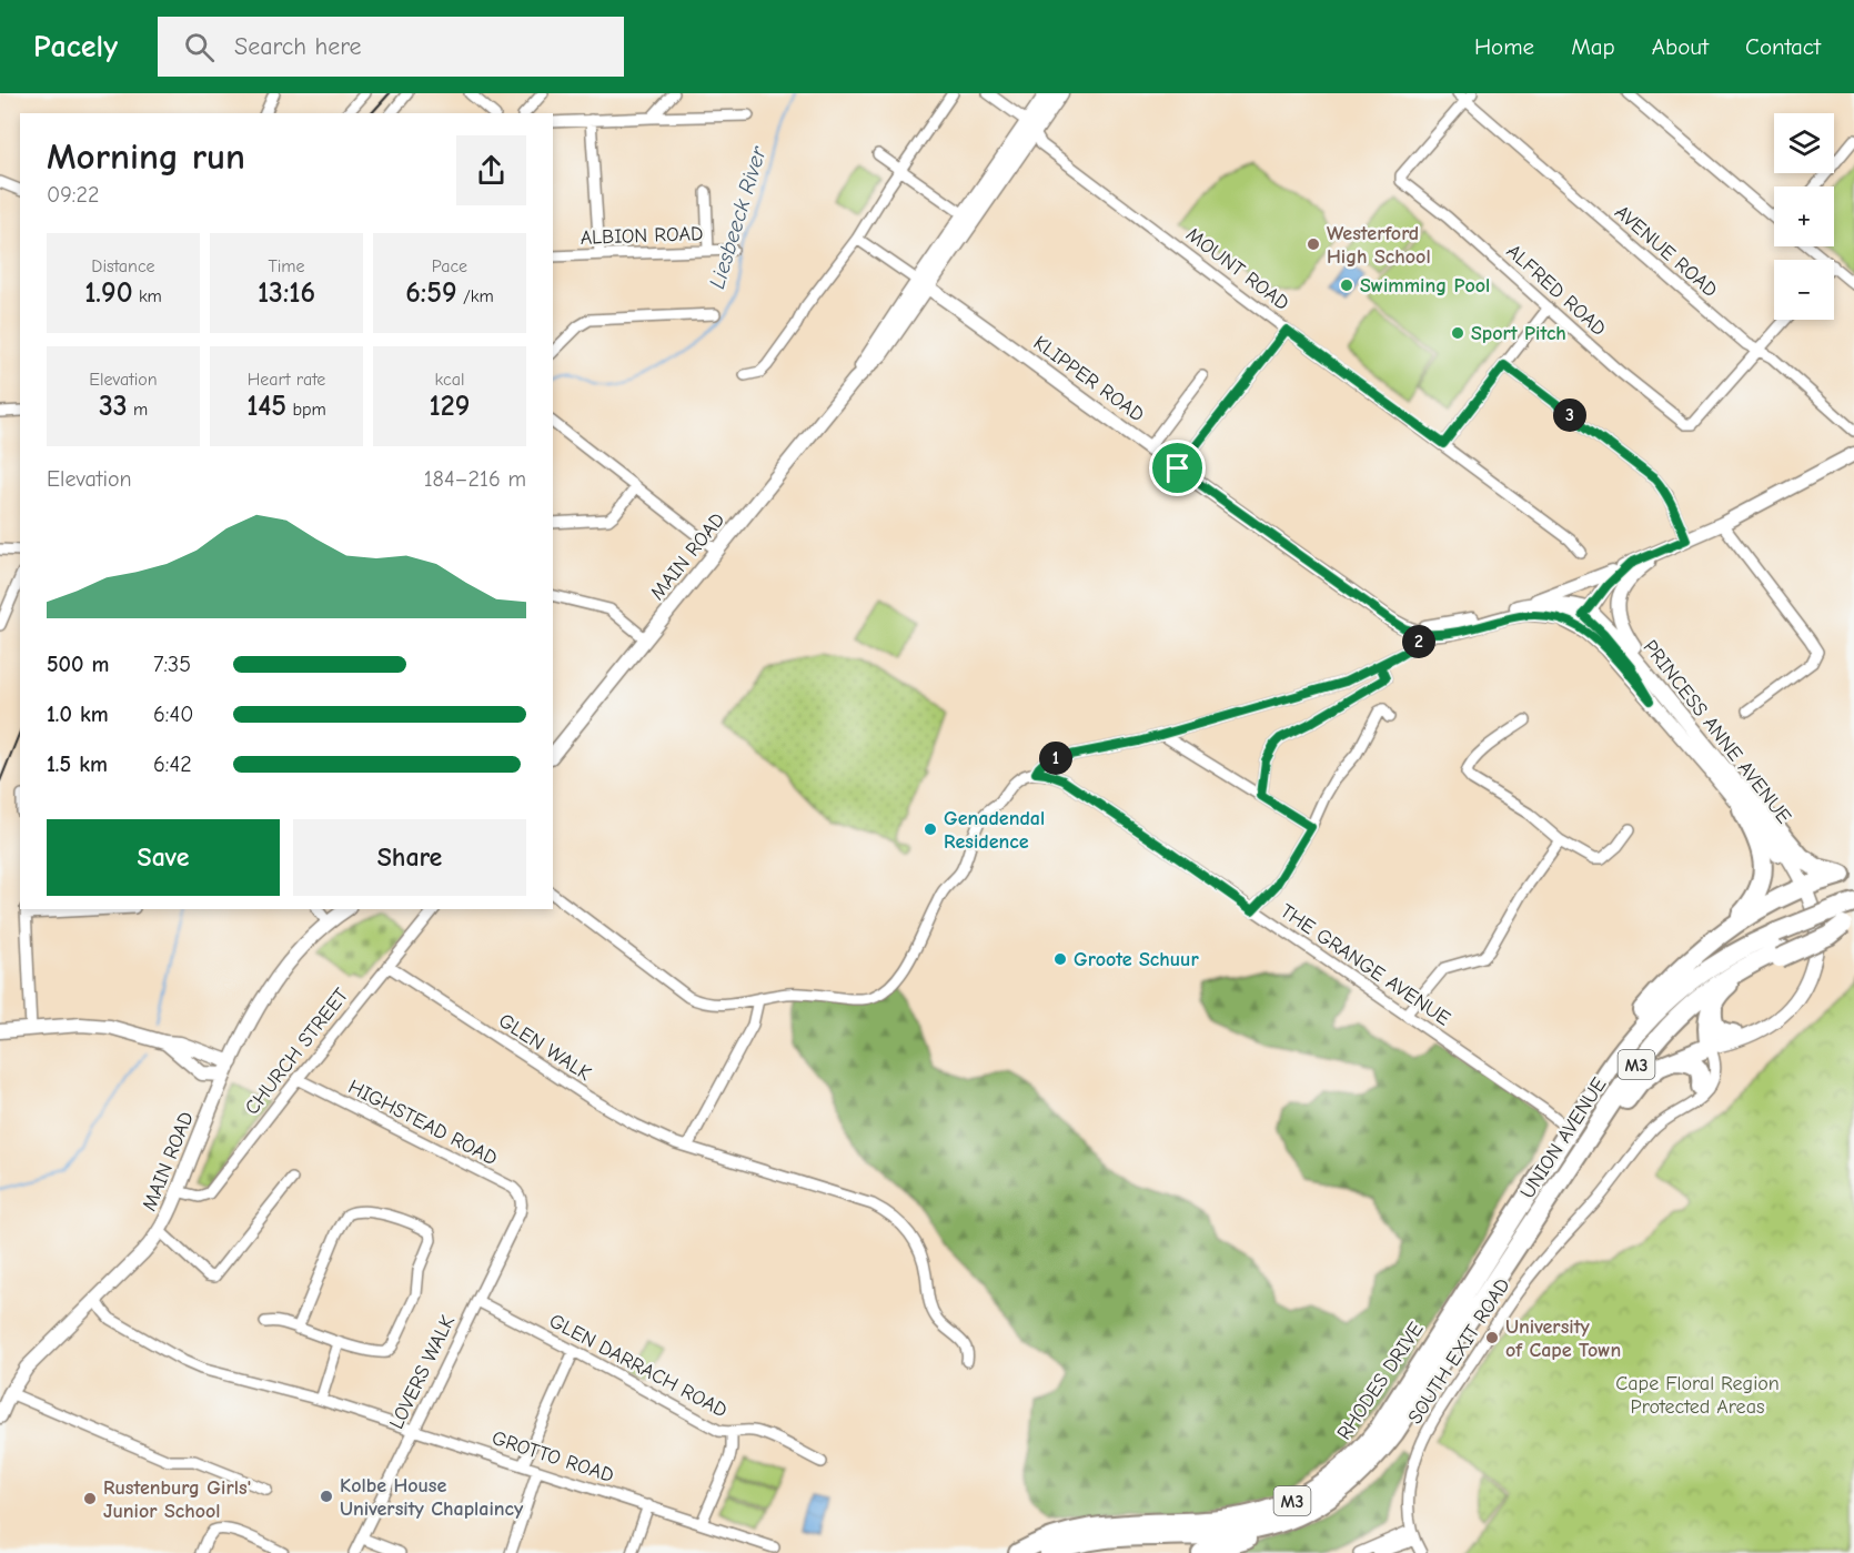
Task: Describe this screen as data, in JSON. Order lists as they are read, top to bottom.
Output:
{
  "streets": {
    "highway": ["M3", "UNION AVENUE", "RHODES DRIVE"],
    "main road": ["KLIPPER ROAD", "MAIN ROAD", "PRINCESS ANNE AVENUE"],
    "street": [
      "ALBION ROAD",
      "AVENUE ROAD",
      "MOUNT ROAD",
      "ALFRED ROAD",
      "THE GRANGE AVENUE",
      "GLEN WALK",
      "CHURCH STREET",
      "HIGHSTEAD ROAD",
      "SOUTH EXIT ROAD",
      "GLEN DARRACH ROAD",
      "LOVERS WALK",
      "GROTTO ROAD"
    ]
  },
  "crossings": [
    ["AVENUE ROAD", "ALFRED ROAD"],
    ["MOUNT ROAD", "MAIN ROAD"],
    ["KLIPPER ROAD", "MAIN ROAD"],
    ["KLIPPER ROAD", "PRINCESS ANNE AVENUE"],
    ["MAIN ROAD", "CHURCH STREET"],
    ["MAIN ROAD", "GROTTO ROAD"],
    ["THE GRANGE AVENUE", "UNION AVENUE"],
    ["THE GRANGE AVENUE", "RHODES DRIVE"],
    ["GLEN WALK", "CHURCH STREET"],
    ["CHURCH STREET", "HIGHSTEAD ROAD"],
    ["HIGHSTEAD ROAD", "LOVERS WALK"],
    ["UNION AVENUE", "RHODES DRIVE"],
    ["GLEN DARRACH ROAD", "LOVERS WALK"],
    ["LOVERS WALK", "GROTTO ROAD"]
  ],
  "water": ["Liesbeeck River"],
  "parks": ["Cape Floral Region Protected Areas"],
  "places": [
    "Westerford High School",
    "Swimming Pool",
    "Sport Pitch",
    "Genadendal Residence",
    "Groote Schuur",
    "University of Cape Town",
    "Kolbe House University Chaplaincy",
    "Rustenburg Girls' Junior School"
  ],
  "page": {
    "header": "Pacely",
    "search": "Search here",
    "nav": [
      "Home",
      "Map",
      "About",
      "Contact"
    ],
    "map_buttons": ["+", "−"],
    "heading": ["Morning run", "09:22"],
    "stats": [
      ["Distance", "1.90 km"],
      ["Time", "13:16"],
      ["Pace", "6:59 /km"],
      ["Elevation", "33 m"],
      ["Heart rate", "145 bpm"],
      ["kcal", "129"]
    ],
    "pins": ["3", "2", "1"],
    "chart": ["Elevation", "184–216 m"],
    "list": [
      {
        "name": "500 m",
        "note": "7:35"
      },
      {
        "name": "1.0 km",
        "note": "6:40"
      },
      {
        "name": "1.5 km",
        "note": "6:42"
      }
    ],
    "buttons": ["Save", "Share"]
  }
}
